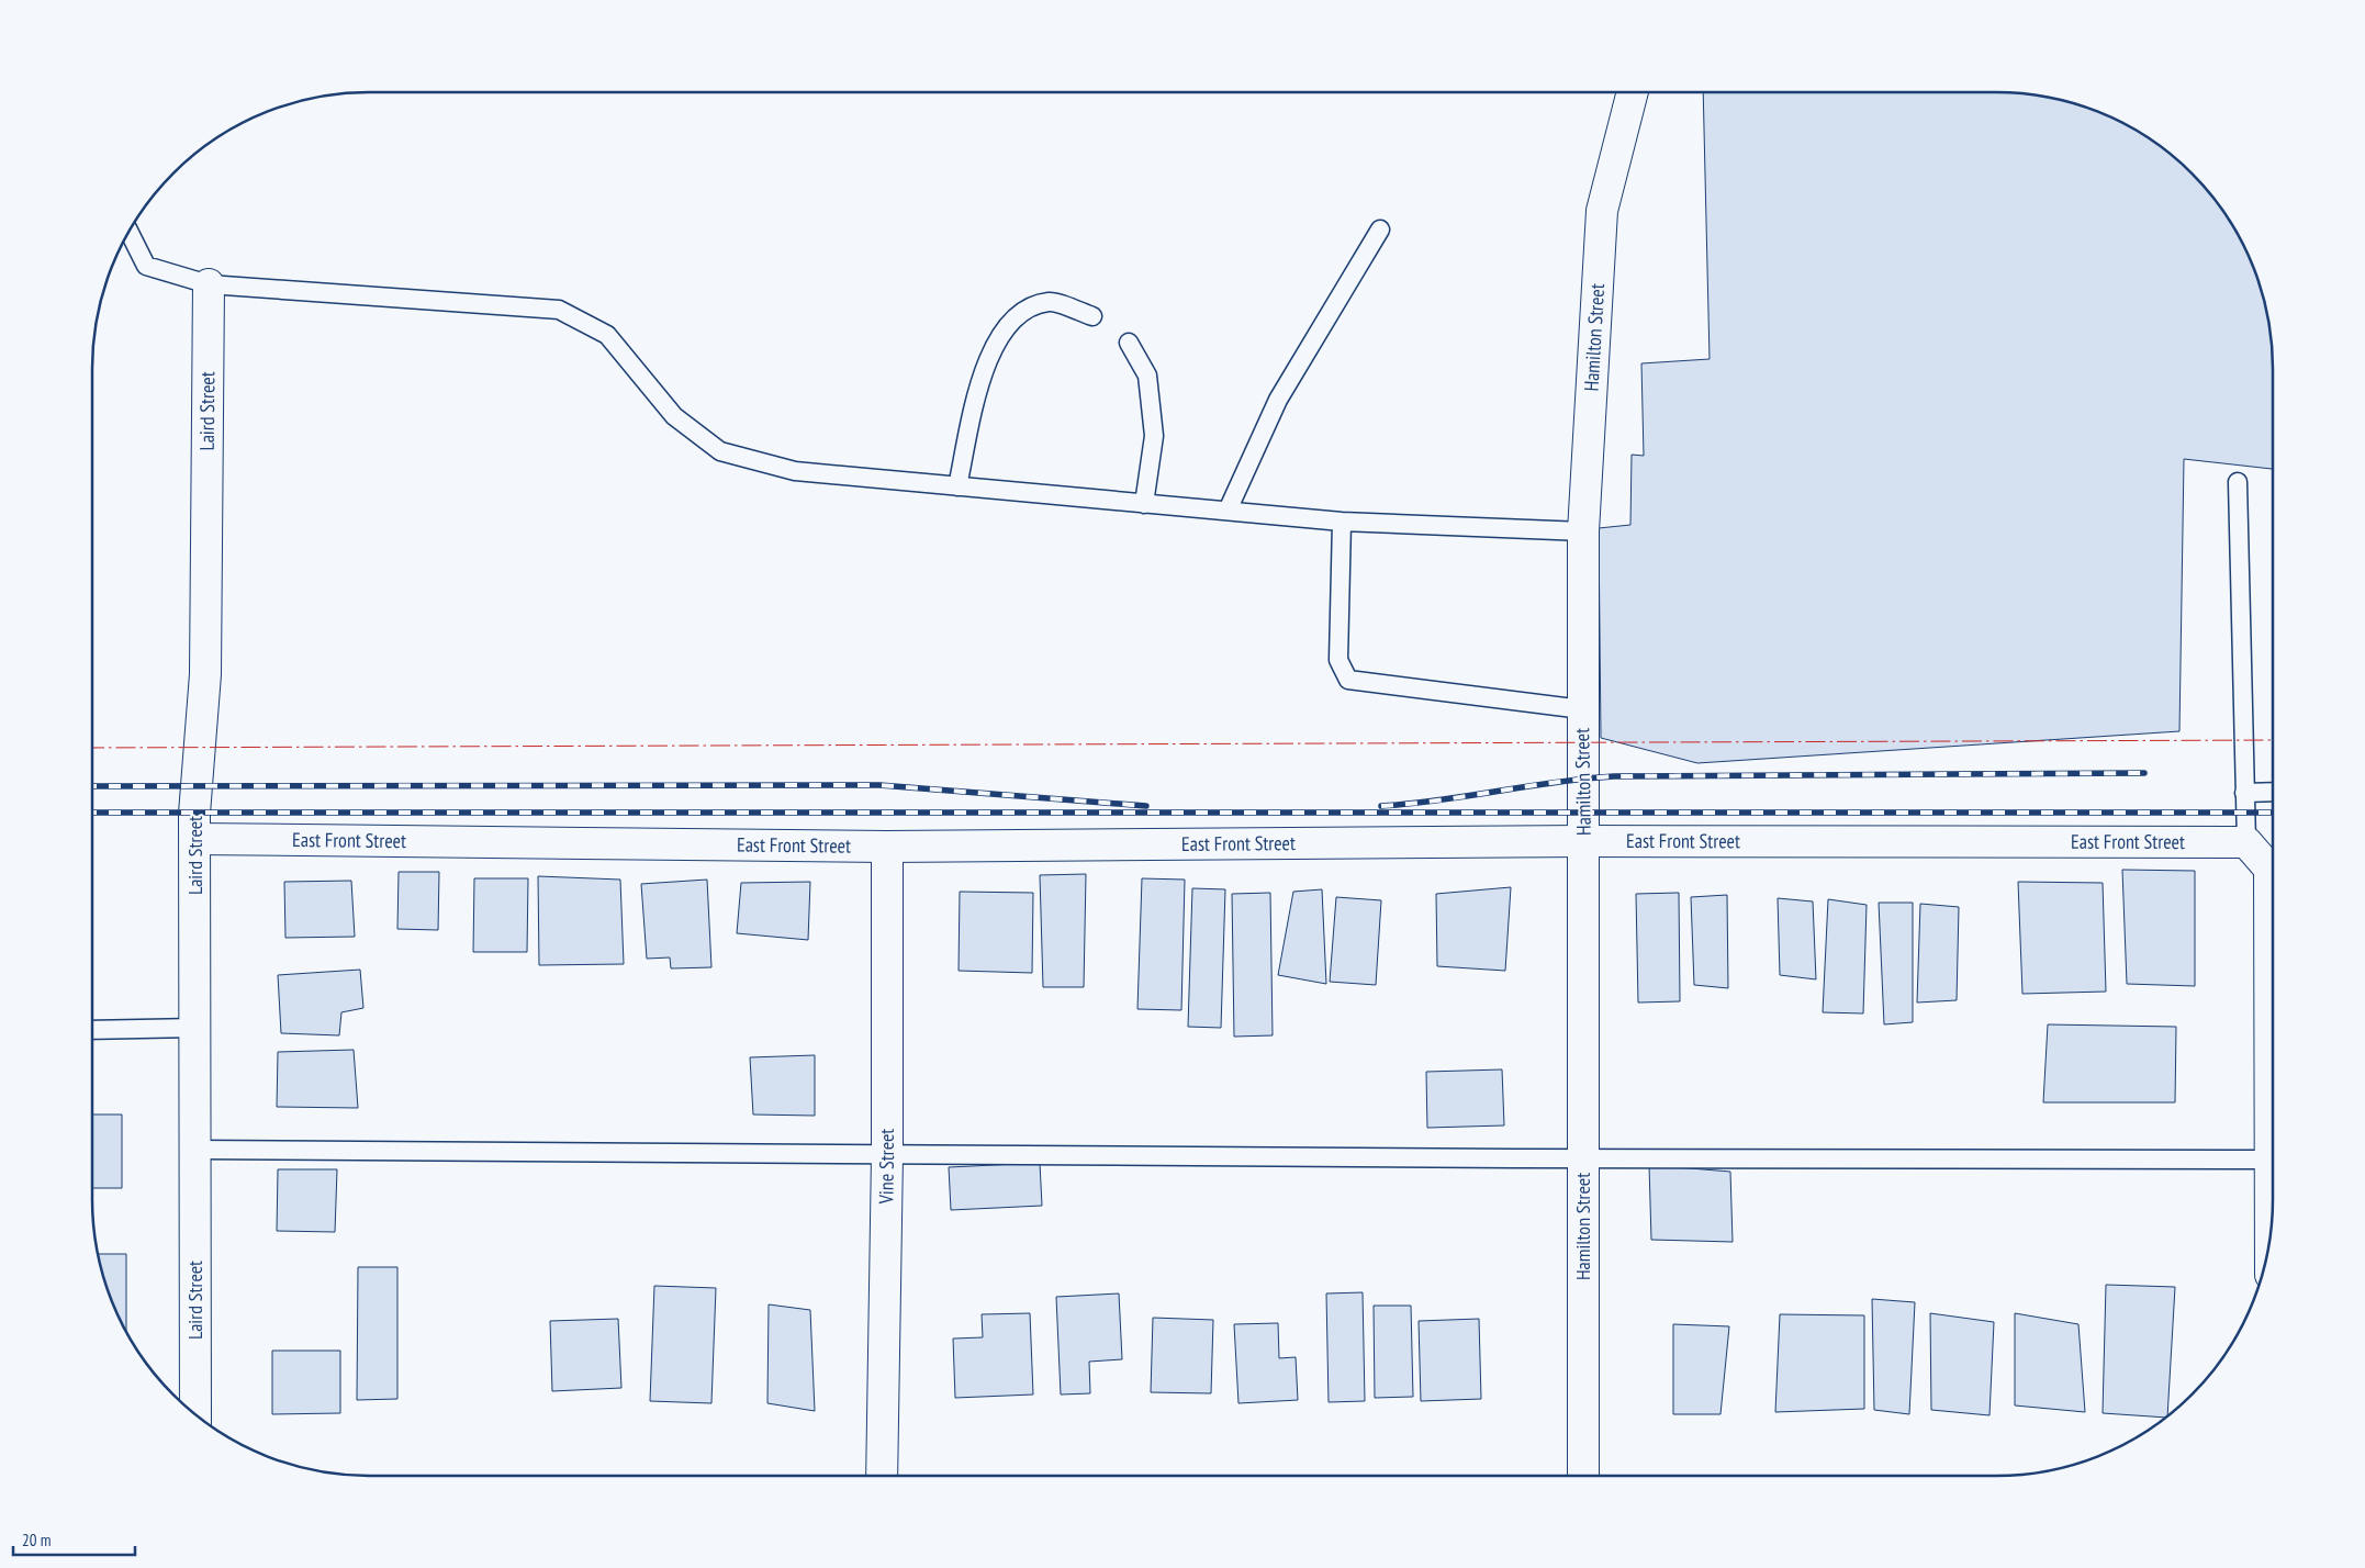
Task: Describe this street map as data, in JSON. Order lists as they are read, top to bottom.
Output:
{
  "streets": {
    "street": [
      "Hamilton Street",
      "Laird Street",
      "East Front Street",
      "Vine Street"
    ]
  },
  "crossings": [
    ["Hamilton Street", "East Front Street"],
    ["Laird Street", "East Front Street"],
    ["East Front Street", "Vine Street"]
  ],
  "scale_bar": "20 m"
}
